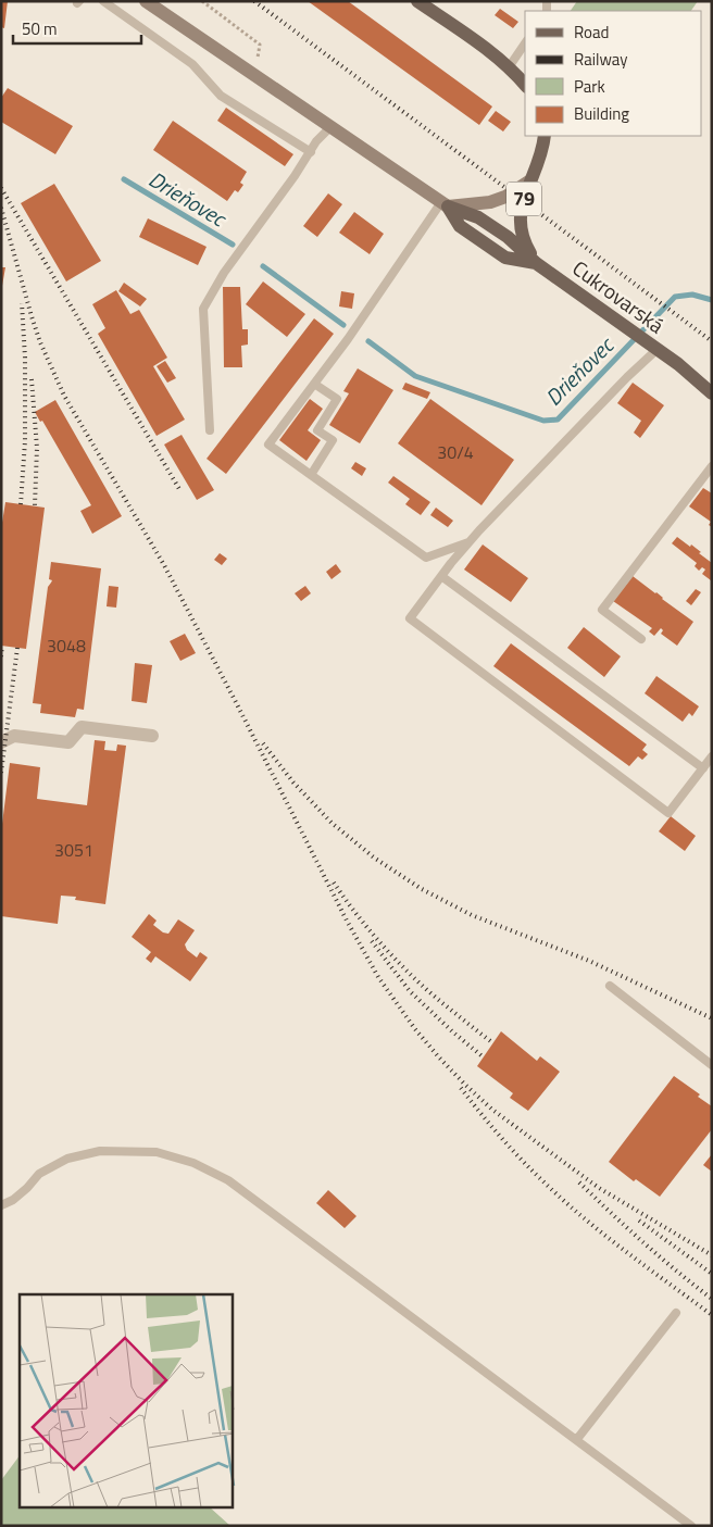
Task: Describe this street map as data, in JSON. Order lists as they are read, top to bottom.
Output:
{
  "streets": {
    "main road": ["79", "Cukrovarská"]
  },
  "crossings": [
    ["79", "Cukrovarská"]
  ],
  "water": ["Drieňovec"],
  "house_numbers": ["30/4", "3048", "3051"],
  "legend": [
    "Road",
    "Railway",
    "Park",
    "Building"
  ],
  "scale_bar": "50 m"
}
